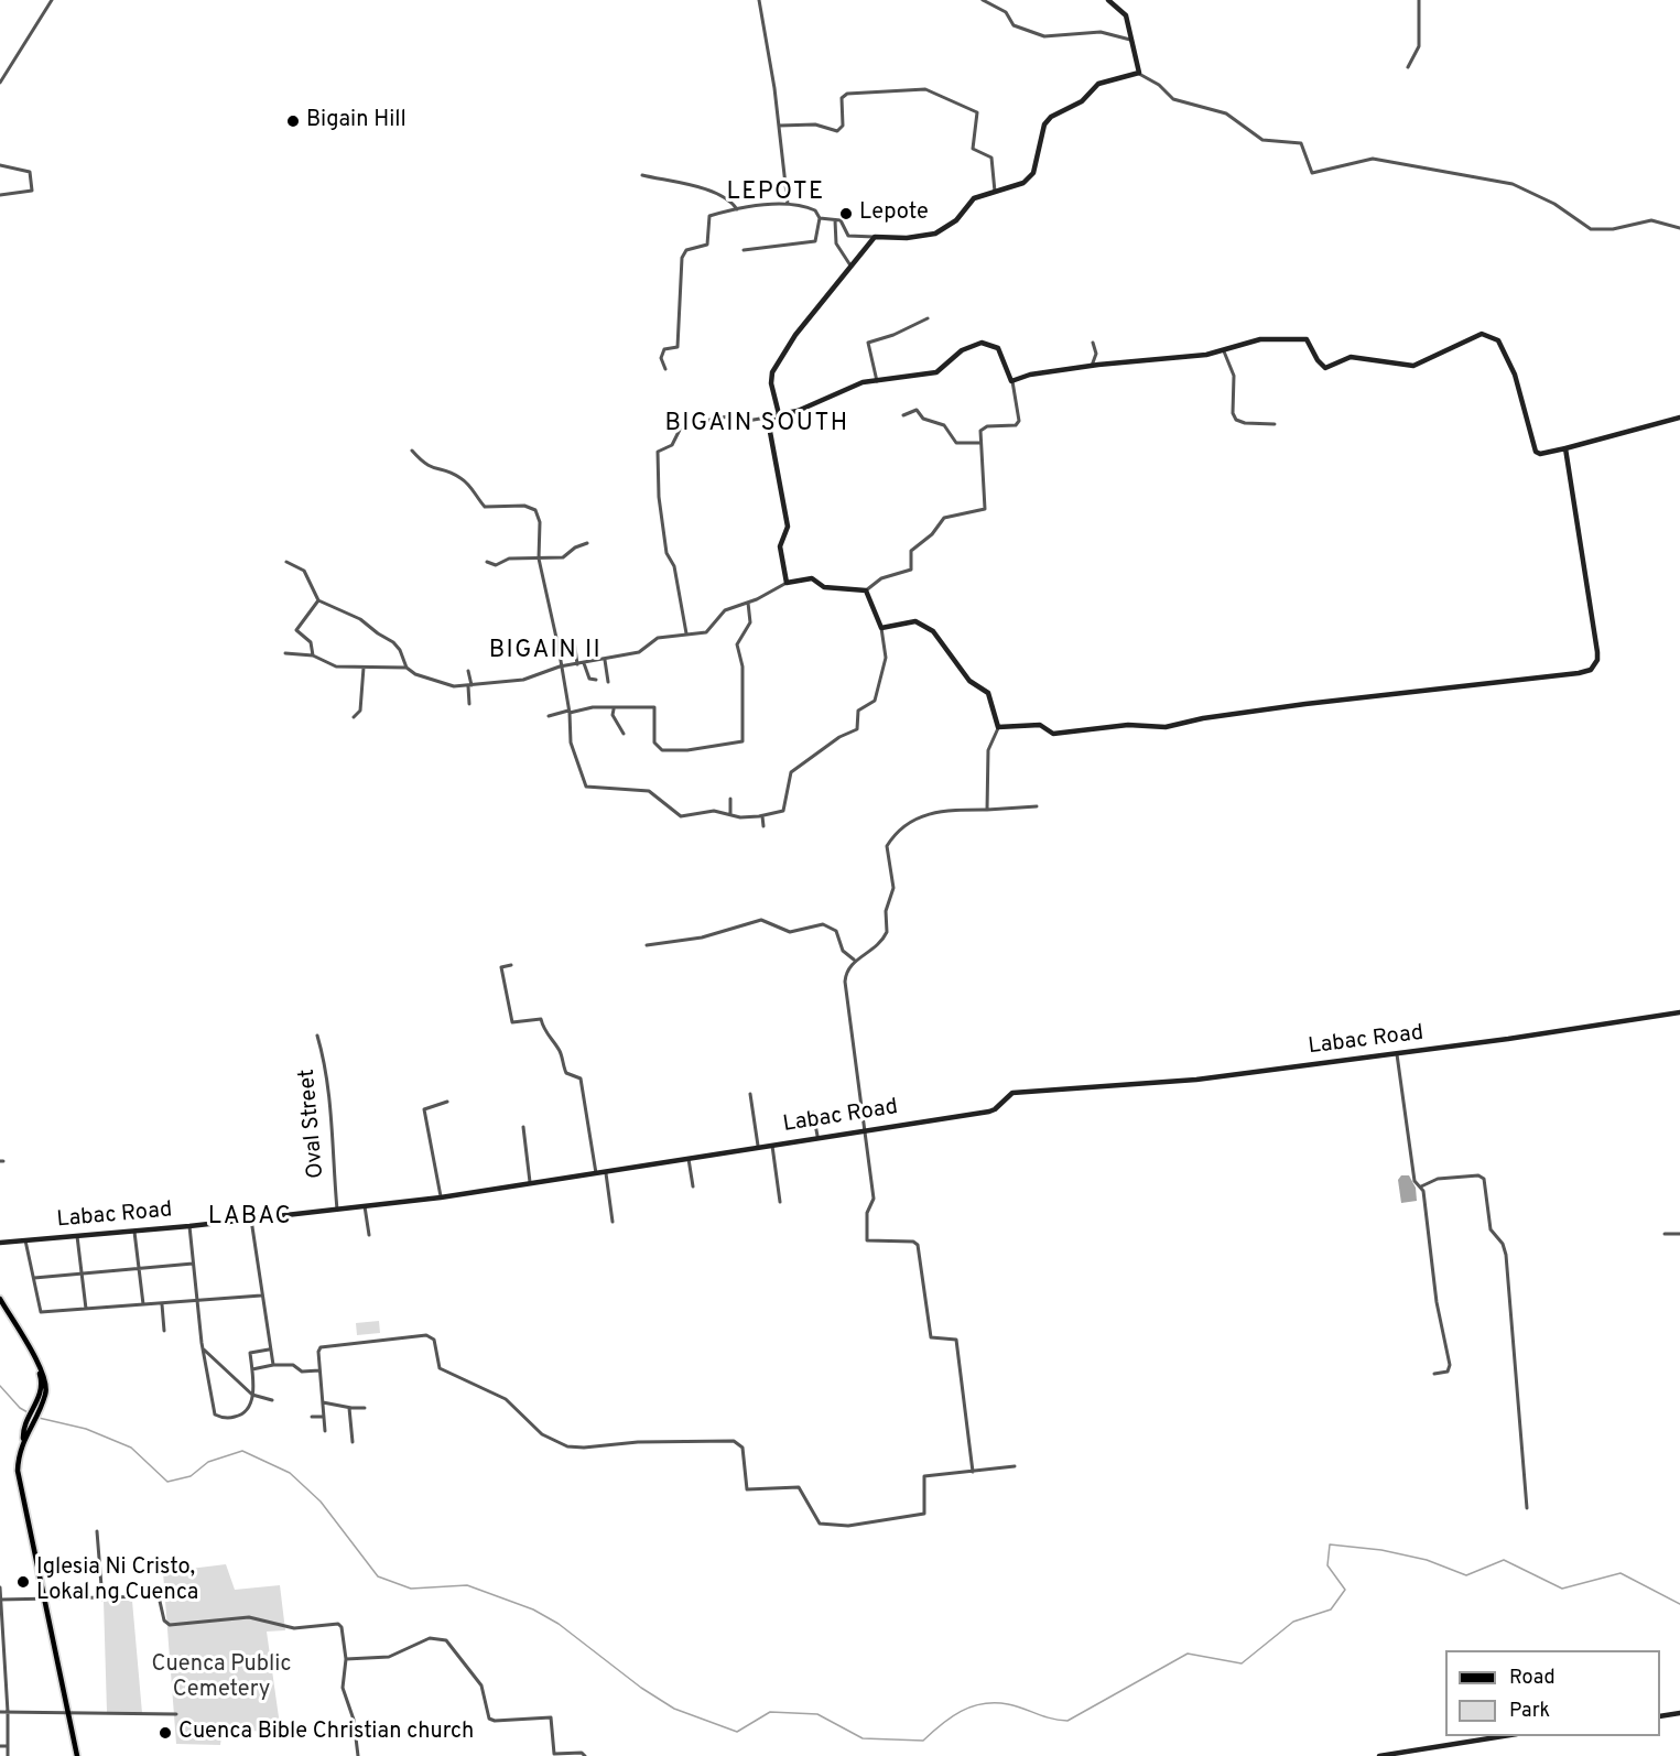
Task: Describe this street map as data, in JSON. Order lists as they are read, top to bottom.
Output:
{
  "streets": {
    "street": ["Labac Road", "Oval Street"]
  },
  "crossings": [
    ["Labac Road", "Oval Street"]
  ],
  "districts": [
    "LEPOTE",
    "BIGAIN SOUTH",
    "BIGAIN II",
    "LABAC"
  ],
  "parks": ["Cuenca Public Cemetery"],
  "places": [
    "Bigain Hill",
    "Lepote",
    "Iglesia Ni Cristo, Lokal ng Cuenca",
    "Cuenca Bible Christian church"
  ],
  "legend": ["Road", "Park"]
}
